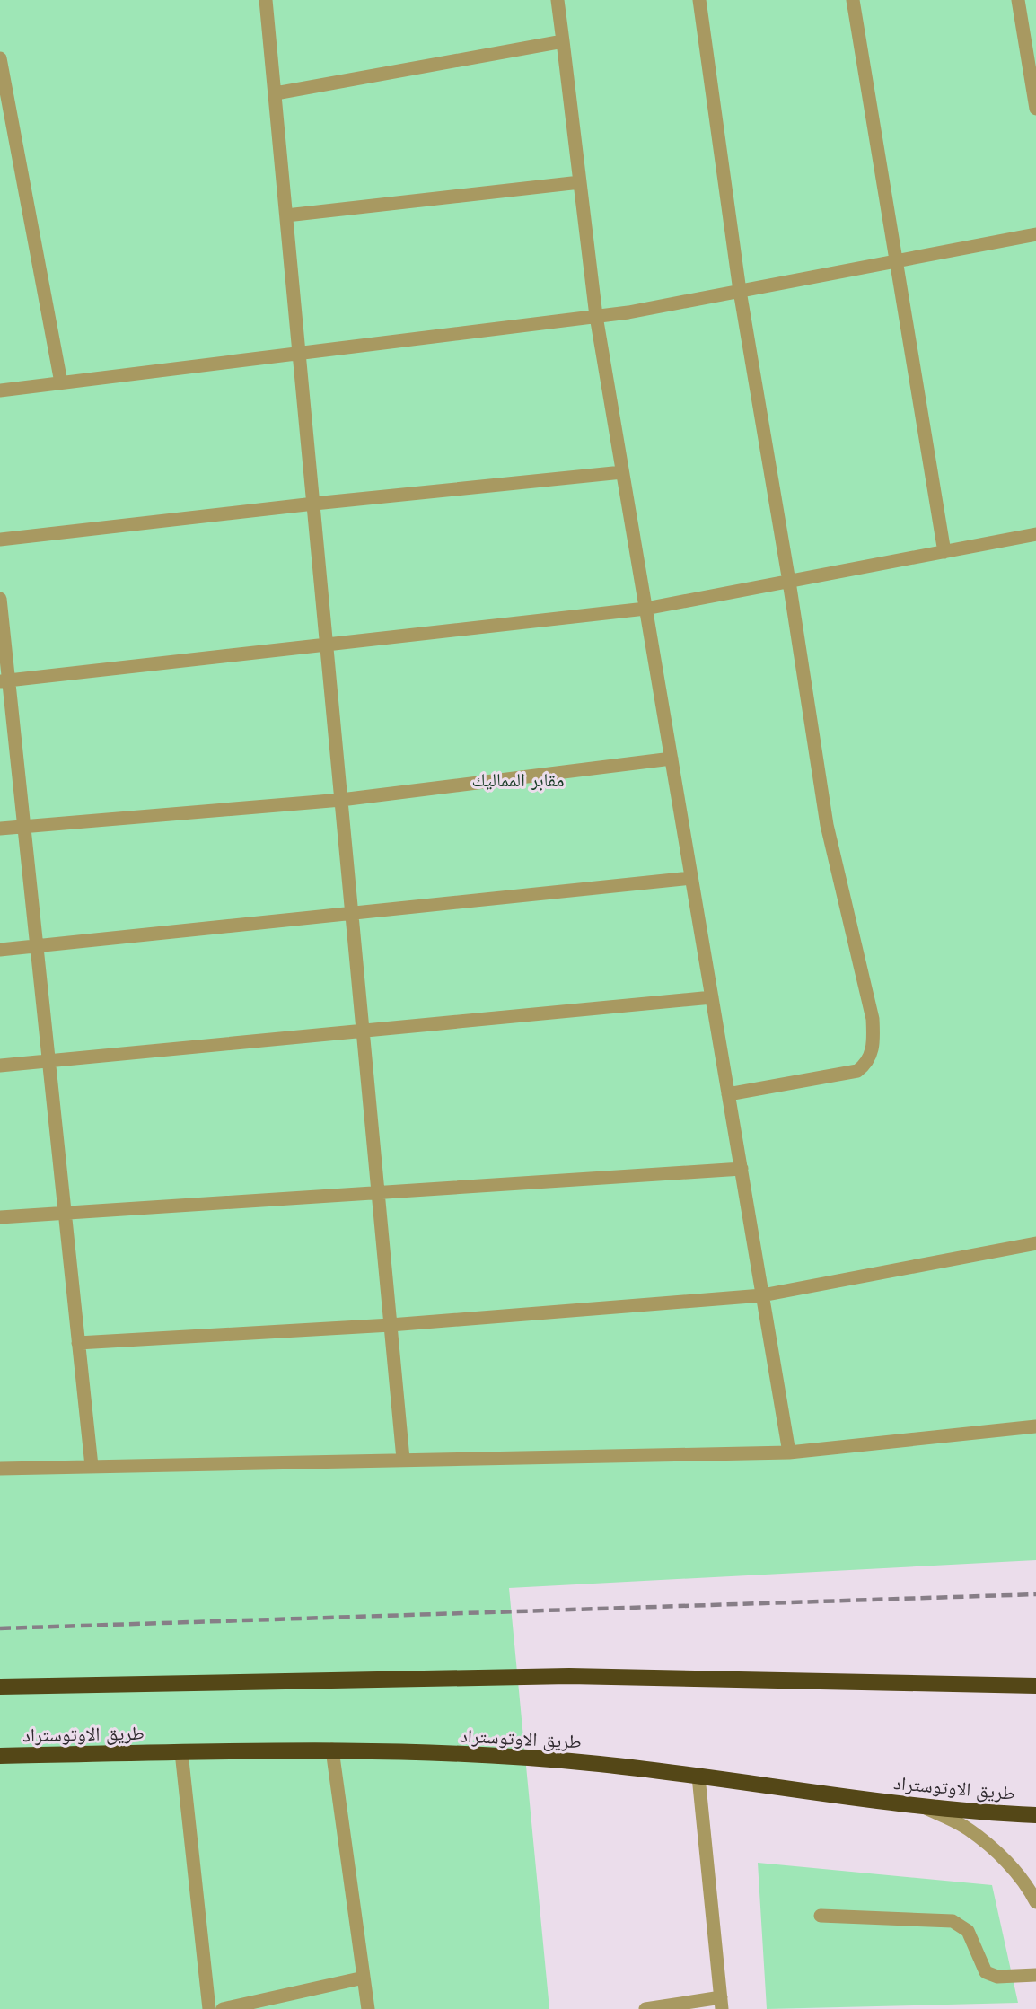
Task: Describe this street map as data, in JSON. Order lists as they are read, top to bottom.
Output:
{
  "streets": {
    "highway": ["طريق الاوتوستراد"]
  },
  "parks": ["مقابر المماليك"]
}
